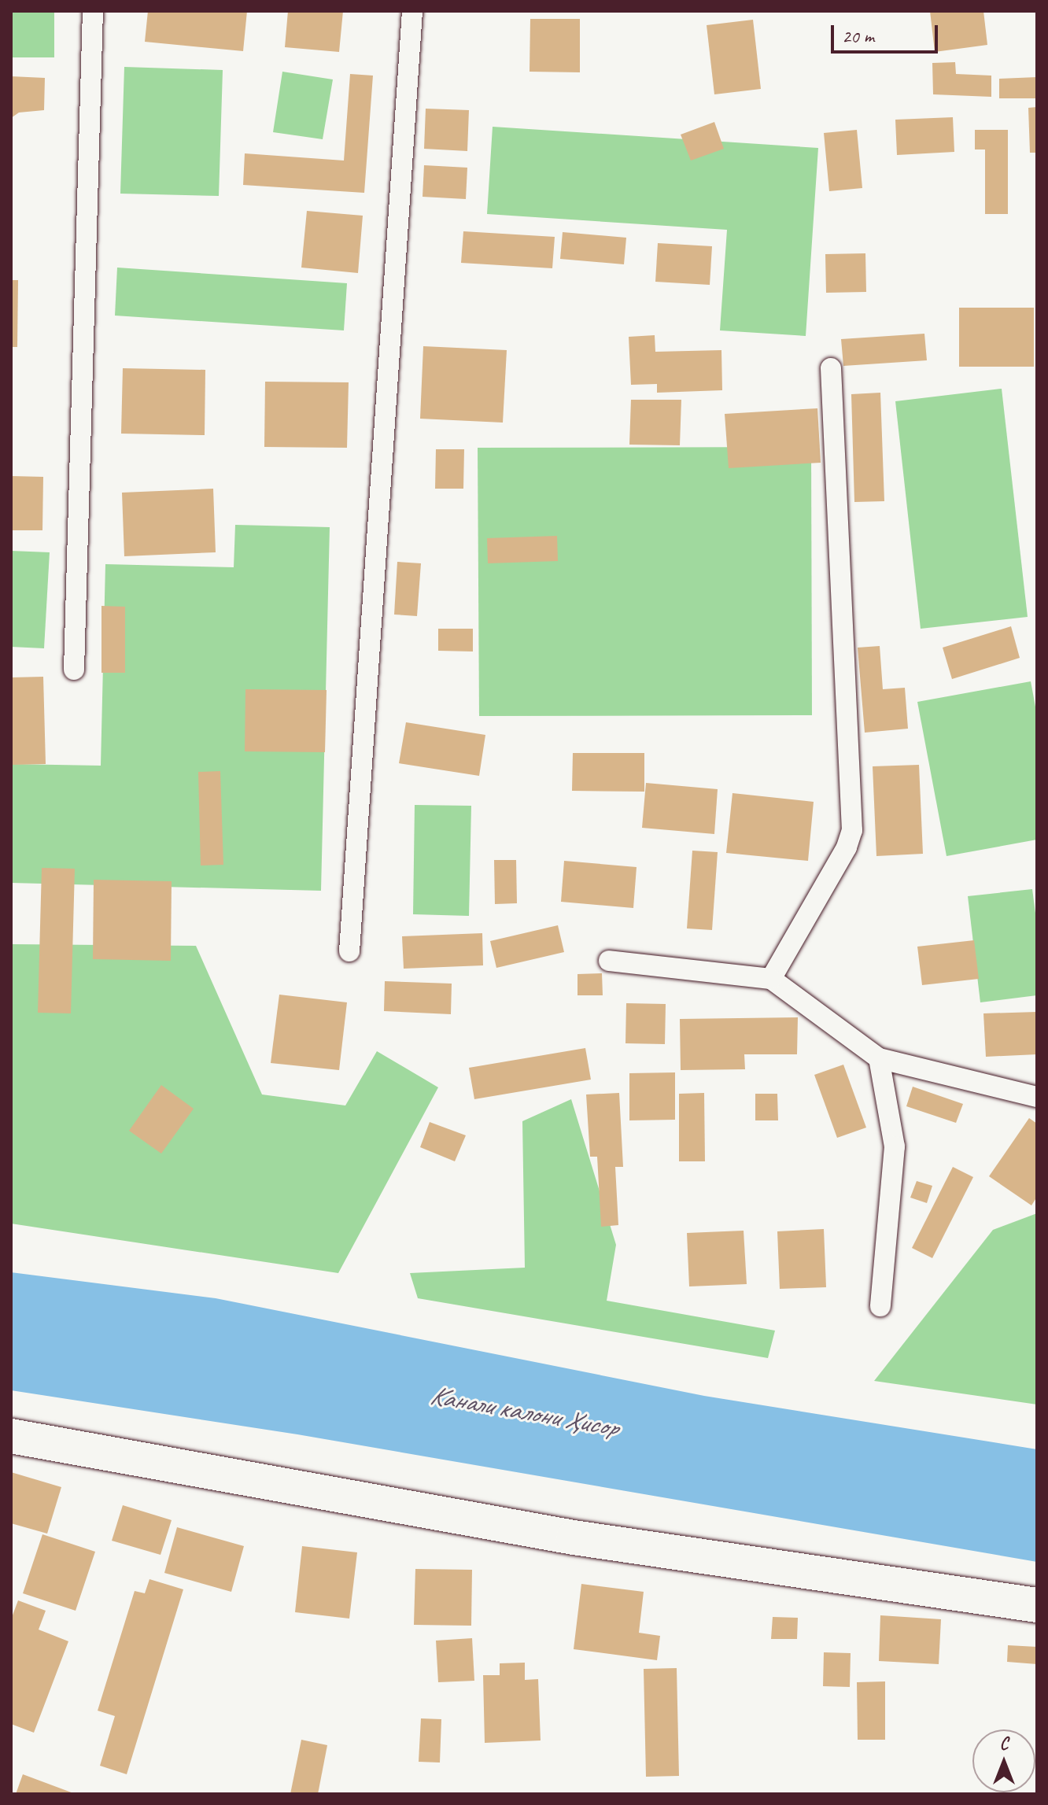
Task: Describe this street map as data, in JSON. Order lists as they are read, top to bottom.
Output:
{
  "water": ["Канали калони Ҳисор"],
  "scale_bar": "20 m",
  "north": "top"
}
